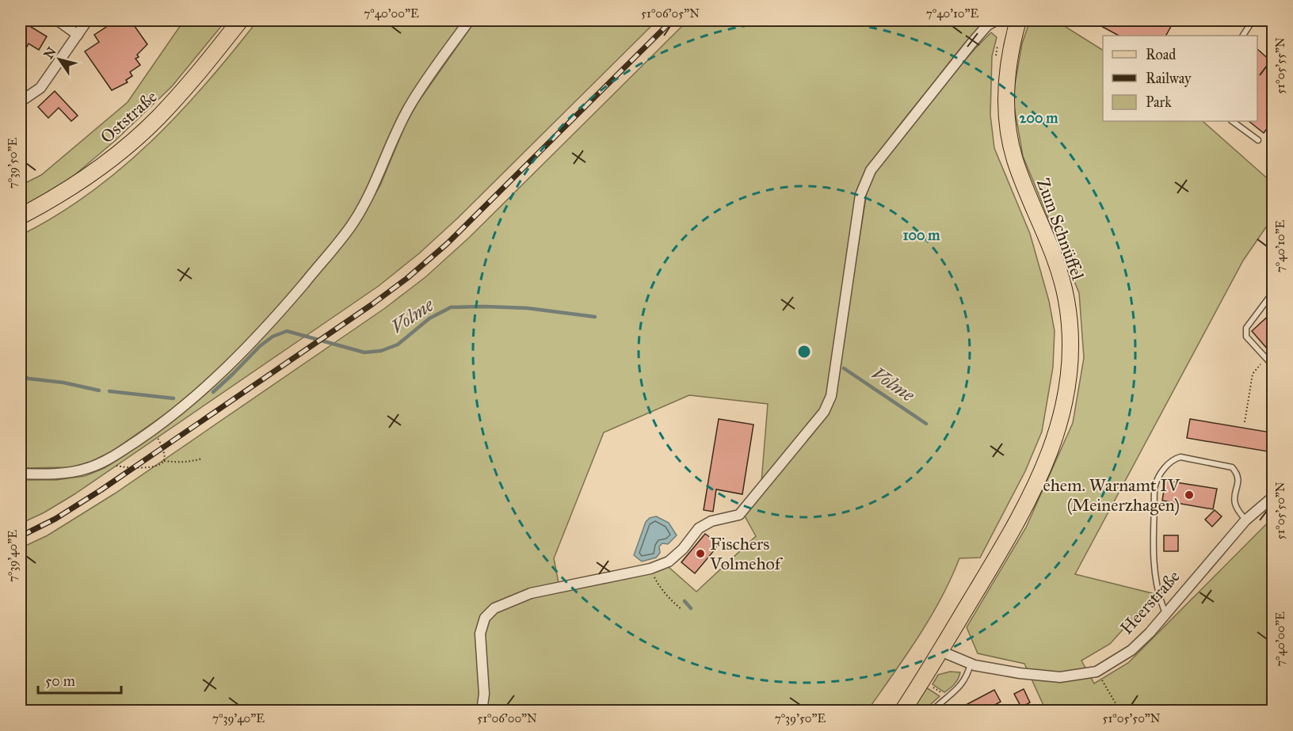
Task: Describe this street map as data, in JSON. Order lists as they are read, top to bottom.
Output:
{
  "streets": {
    "main road": ["Oststraße", "Zum Schnüffel"],
    "street": ["Heerstraße"]
  },
  "crossings": [
    ["Zum Schnüffel", "Heerstraße"]
  ],
  "water": ["Volme"],
  "places": ["ehem. Warnamt IV (Meinerzhagen)", "Fischers Volmehof"],
  "legend": ["Road", "Railway", "Park"],
  "scale_bar": "50 m",
  "north": "top left",
  "coordinates": [
    "7°40'00\"E",
    "51°06'05\"N",
    "7°40'10\"E",
    "51°05'55\"N",
    "7°39'50\"E",
    "51°05'50\"N",
    "7°39'40\"E",
    "51°06'00\"N"
  ],
  "rings": ["200 m", "100 m"]
}
